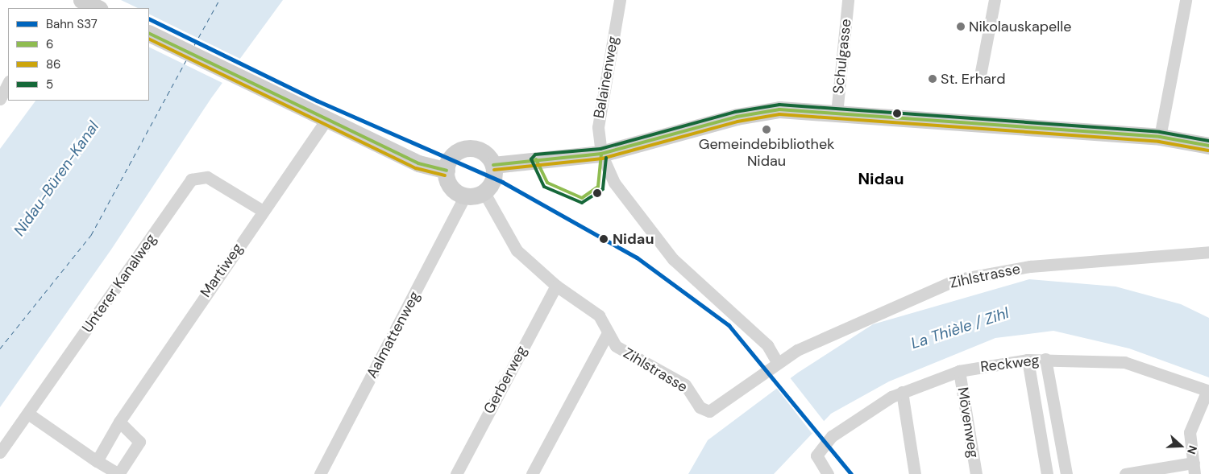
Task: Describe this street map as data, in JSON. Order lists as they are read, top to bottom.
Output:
{
  "streets": {
    "street": [
      "Schulgasse",
      "Balainenweg",
      "Martiweg",
      "Zihlstrasse",
      "Unterer Kanalweg",
      "Aalmattenweg",
      "Reckweg",
      "Gerberweg",
      "Mövenweg"
    ]
  },
  "crossings": [
    ["Martiweg", "Unterer Kanalweg"],
    ["Zihlstrasse", "Gerberweg"],
    ["Reckweg", "Mövenweg"]
  ],
  "districts": ["Nidau"],
  "water": ["Nidau-Büren-Kanal", "La Thièle / Zihl"],
  "places": [
    "Nikolauskapelle",
    "St. Erhard",
    "Gemeindebibliothek Nidau",
    "Nidau"
  ],
  "lines": [
    "rail line S37",
    "transit line 6",
    "transit line 86",
    "transit line 5"
  ],
  "legend": [
    "Bahn S37",
    "6",
    "86",
    "5"
  ],
  "north": "right"
}
